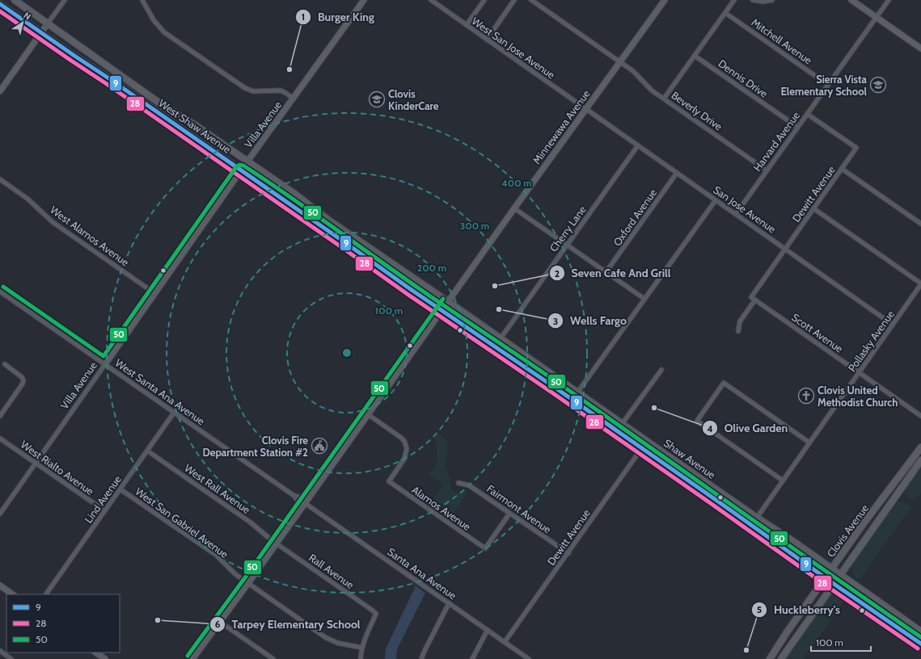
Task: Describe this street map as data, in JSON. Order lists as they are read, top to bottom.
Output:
{
  "streets": {
    "main road": [
      "Villa Avenue",
      "West Shaw Avenue",
      "Minnewawa Avenue",
      "Shaw Avenue",
      "Clovis Avenue"
    ],
    "street": [
      "Mitchell Avenue",
      "West San Jose Avenue",
      "Dennis Drive",
      "Beverly Drive",
      "Harvard Avenue",
      "Dewitt Avenue",
      "San Jose Avenue",
      "Oxford Avenue",
      "Cherry Lane",
      "West Alamos Avenue",
      "Scott Avenue",
      "Pollasky Avenue",
      "West Santa Ana Avenue",
      "West Rialto Avenue",
      "West Rall Avenue",
      "Lind Avenue",
      "Alamos Avenue",
      "Fairmont Avenue",
      "West San Gabriel Avenue",
      "Rall Avenue",
      "Santa Ana Avenue"
    ]
  },
  "crossings": [
    ["Mitchell Avenue", "Harvard Avenue"],
    ["West San Jose Avenue", "Minnewawa Avenue"],
    ["West San Jose Avenue", "San Jose Avenue"],
    ["Dennis Drive", "Harvard Avenue"],
    ["Beverly Drive", "Minnewawa Avenue"],
    ["Beverly Drive", "Harvard Avenue"],
    ["Villa Avenue", "West Shaw Avenue"],
    ["Villa Avenue", "West Alamos Avenue"],
    ["Villa Avenue", "West Santa Ana Avenue"],
    ["Villa Avenue", "West Rialto Avenue"],
    ["West Shaw Avenue", "Minnewawa Avenue"],
    ["West Shaw Avenue", "Shaw Avenue"],
    ["Minnewawa Avenue", "San Jose Avenue"],
    ["Minnewawa Avenue", "Shaw Avenue"],
    ["Minnewawa Avenue", "West Rall Avenue"],
    ["Minnewawa Avenue", "Alamos Avenue"],
    ["Minnewawa Avenue", "West San Gabriel Avenue"],
    ["Minnewawa Avenue", "Rall Avenue"],
    ["Minnewawa Avenue", "Santa Ana Avenue"],
    ["Harvard Avenue", "Dewitt Avenue"],
    ["Harvard Avenue", "San Jose Avenue"],
    ["Dewitt Avenue", "San Jose Avenue"],
    ["Dewitt Avenue", "Scott Avenue"],
    ["Dewitt Avenue", "Shaw Avenue"],
    ["Dewitt Avenue", "Fairmont Avenue"],
    ["Dewitt Avenue", "Santa Ana Avenue"],
    ["San Jose Avenue", "Oxford Avenue"],
    ["San Jose Avenue", "Cherry Lane"],
    ["San Jose Avenue", "Pollasky Avenue"],
    ["Cherry Lane", "Shaw Avenue"],
    ["Scott Avenue", "Pollasky Avenue"],
    ["Pollasky Avenue", "Shaw Avenue"],
    ["West Santa Ana Avenue", "Lind Avenue"],
    ["Shaw Avenue", "Clovis Avenue"],
    ["West Rialto Avenue", "Lind Avenue"],
    ["West Rall Avenue", "Lind Avenue"],
    ["West Rall Avenue", "Rall Avenue"],
    ["Lind Avenue", "West San Gabriel Avenue"],
    ["Alamos Avenue", "Fairmont Avenue"],
    ["West San Gabriel Avenue", "Rall Avenue"]
  ],
  "places": {
    "other": [
      "Burger King",
      "Seven Cafe And Grill",
      "Wells Fargo",
      "Olive Garden",
      "Tarpey Elementary School",
      "Huckleberry's"
    ],
    "school or university": ["Sierra Vista Elementary School", "Clovis KinderCare"],
    "church": ["Clovis United Methodist Church"],
    "public building": ["Clovis Fire Department Station #2"]
  },
  "lines": ["transit line 9", "transit line 28", "transit line 50"],
  "legend": ["9", "28", "50"],
  "scale_bar": "100 m",
  "north": "top right",
  "rings": [
    "400 m",
    "300 m",
    "200 m",
    "100 m"
  ]
}
